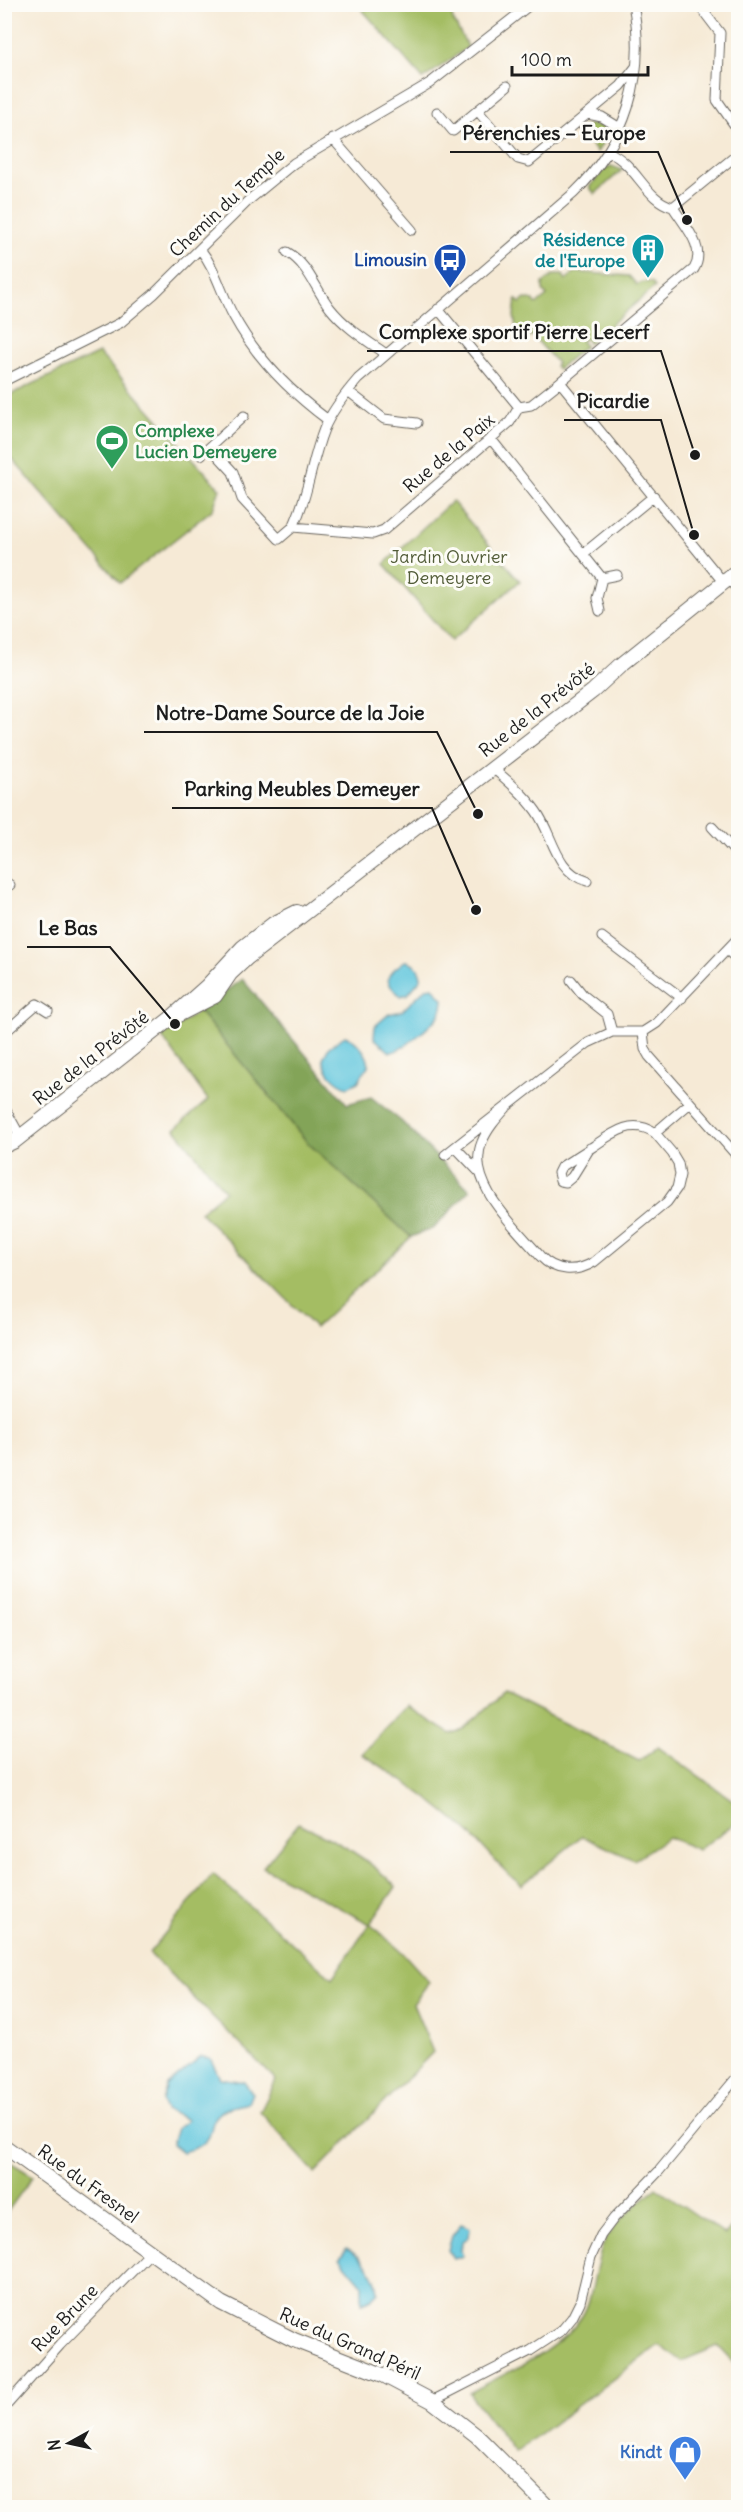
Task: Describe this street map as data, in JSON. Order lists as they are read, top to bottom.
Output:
{
  "streets": {
    "street": [
      "Chemin du Temple",
      "Rue de la Paix",
      "Rue de la Prévôté",
      "Rue du Fresnel",
      "Rue Brune",
      "Rue du Grand Péril"
    ]
  },
  "crossings": [
    ["Rue du Fresnel", "Rue Brune"],
    ["Rue du Fresnel", "Rue du Grand Péril"],
    ["Rue Brune", "Rue du Grand Péril"]
  ],
  "parks": ["Jardin Ouvrier Demeyere"],
  "places": {
    "other": [
      "Pérenchies – Europe",
      "Complexe sportif Pierre Lecerf",
      "Picardie",
      "Notre-Dame Source de la Joie",
      "Parking Meubles Demeyer",
      "Le Bas"
    ],
    "building": ["Résidence de l'Europe"],
    "bus stop": ["Limousin"],
    "sports": ["Complexe Lucien Demeyere"],
    "shop": ["Kindt"]
  },
  "scale_bar": "100 m",
  "north": "left"
}
